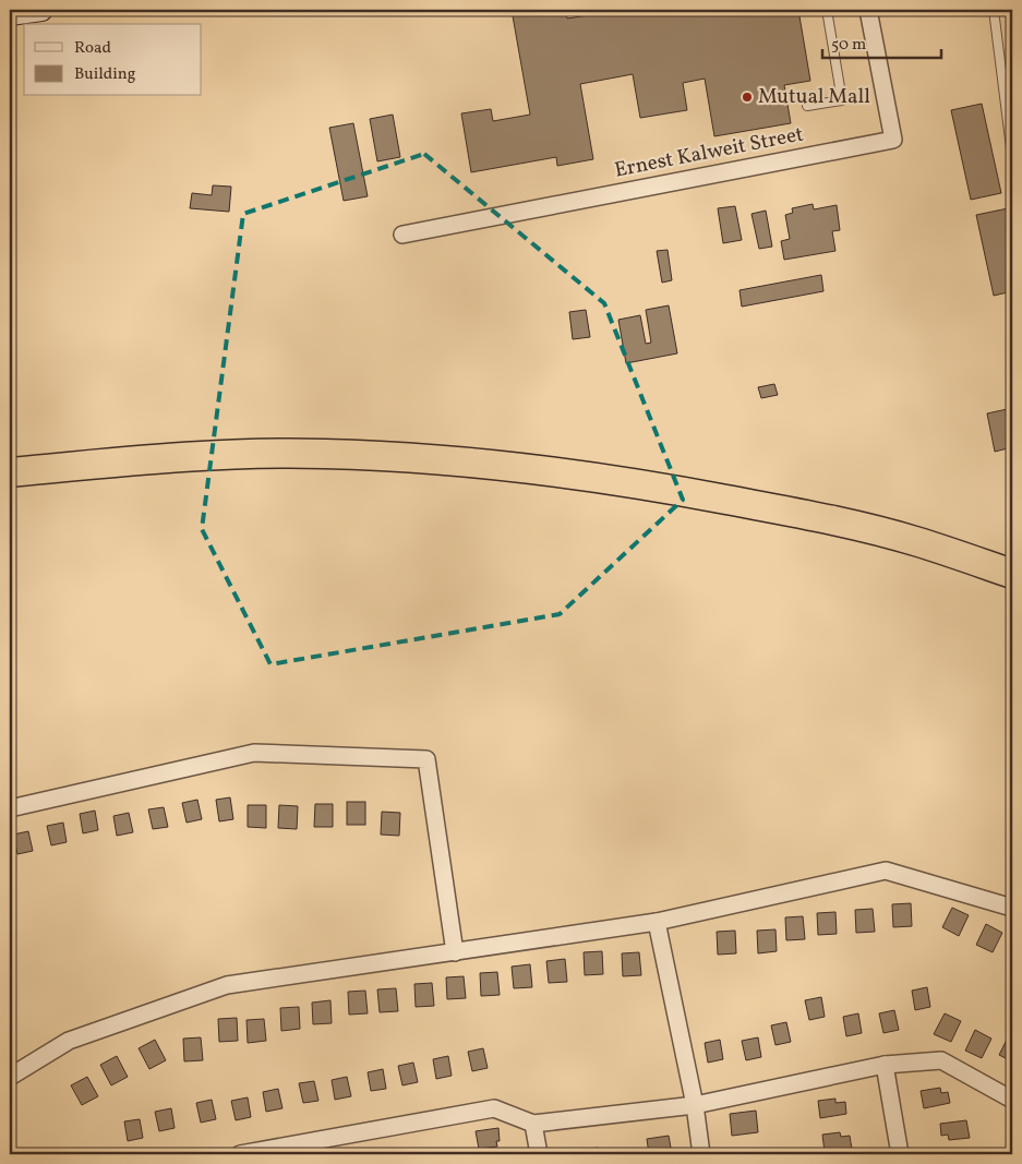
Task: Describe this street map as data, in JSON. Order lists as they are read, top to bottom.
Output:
{
  "streets": {
    "street": ["Ernest Kalweit Street"]
  },
  "places": ["Mutual Mall"],
  "legend": ["Road", "Building"],
  "scale_bar": "50 m"
}
